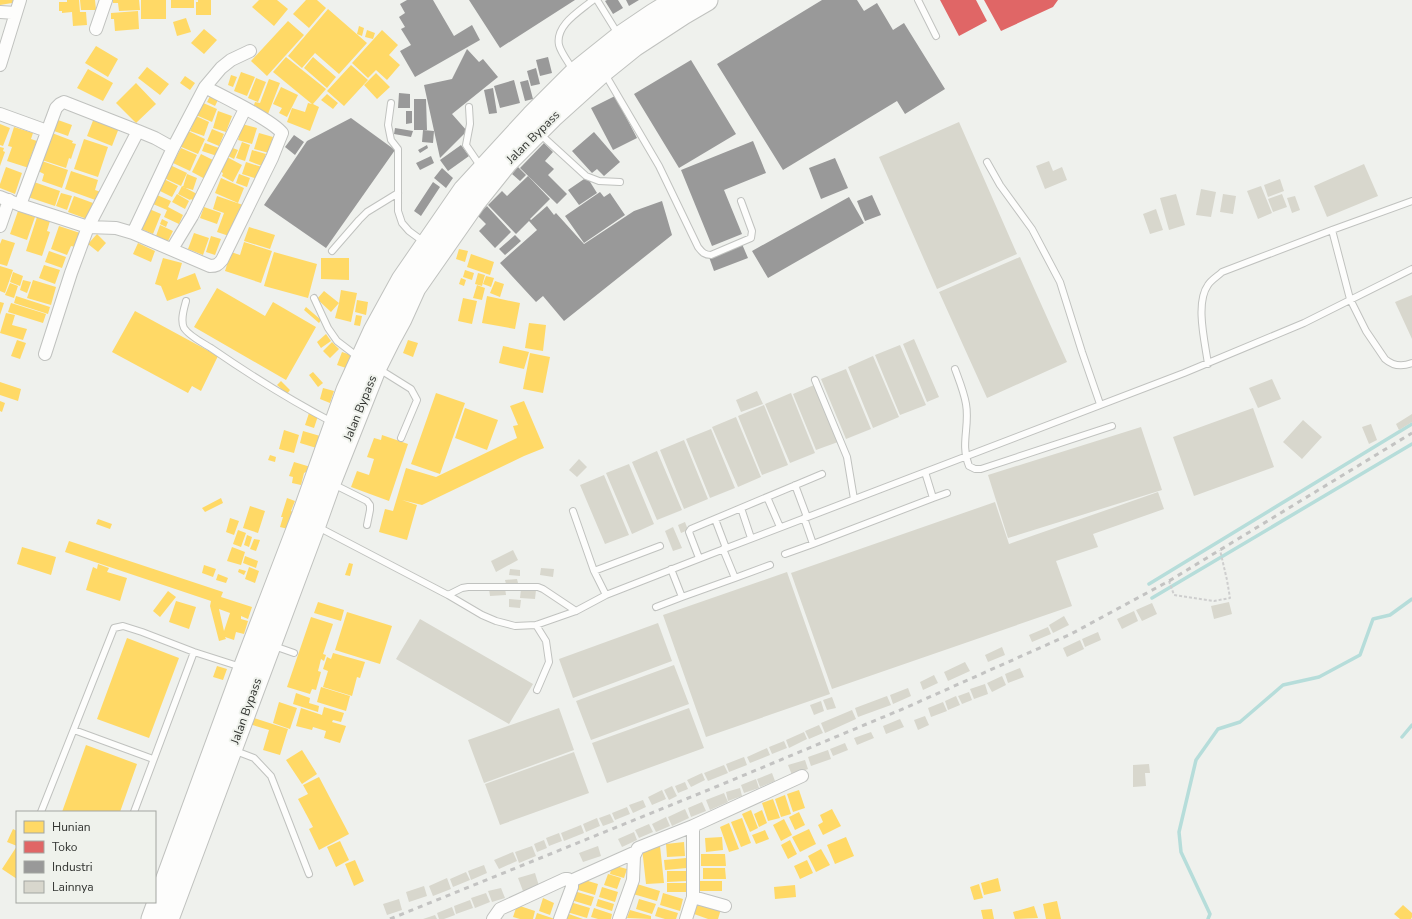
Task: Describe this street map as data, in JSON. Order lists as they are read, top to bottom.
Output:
{
  "streets": {
    "highway": ["Jalan Bypass"]
  },
  "legend": [
    "Hunian",
    "Toko",
    "Industri",
    "Lainnya"
  ]
}
